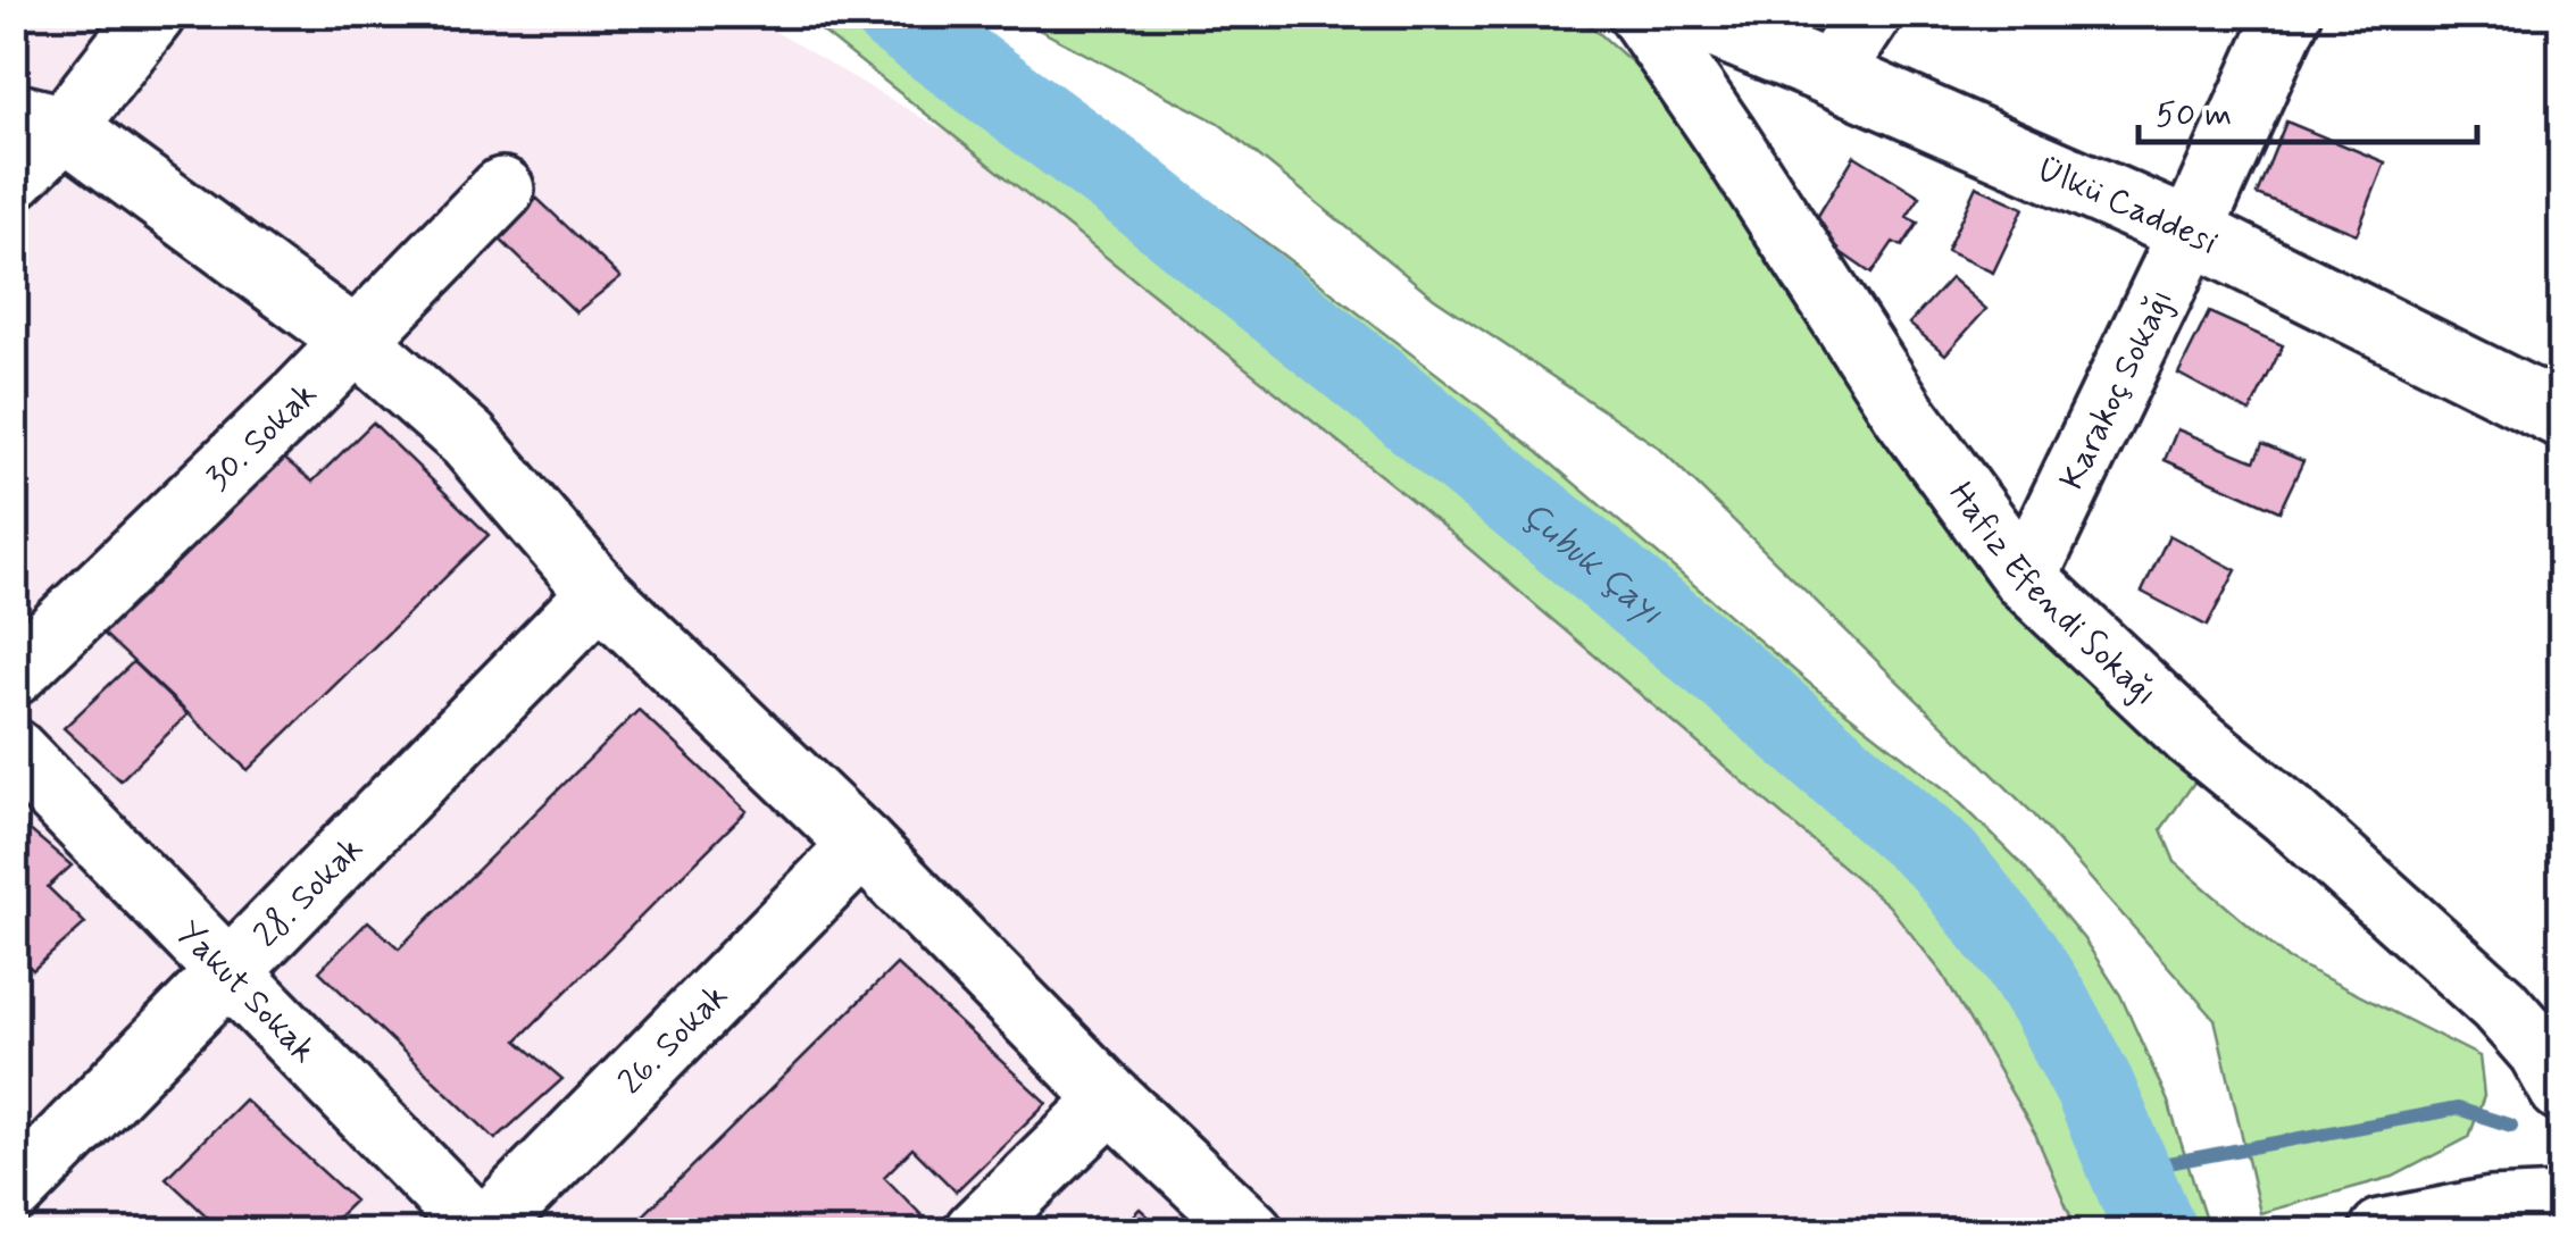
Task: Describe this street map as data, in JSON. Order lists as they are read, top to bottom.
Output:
{
  "streets": {
    "street": [
      "Ülkü Caddesi",
      "Karakoç Sokağı",
      "30. Sokak",
      "Hafız Efendi Sokağı",
      "28. Sokak",
      "Yakut Sokak",
      "26. Sokak"
    ]
  },
  "crossings": [
    ["Ülkü Caddesi", "Karakoç Sokağı"],
    ["Karakoç Sokağı", "Hafız Efendi Sokağı"],
    ["28. Sokak", "Yakut Sokak"],
    ["Yakut Sokak", "26. Sokak"]
  ],
  "water": ["Çubuk Çayı"],
  "scale_bar": "50 m"
}
